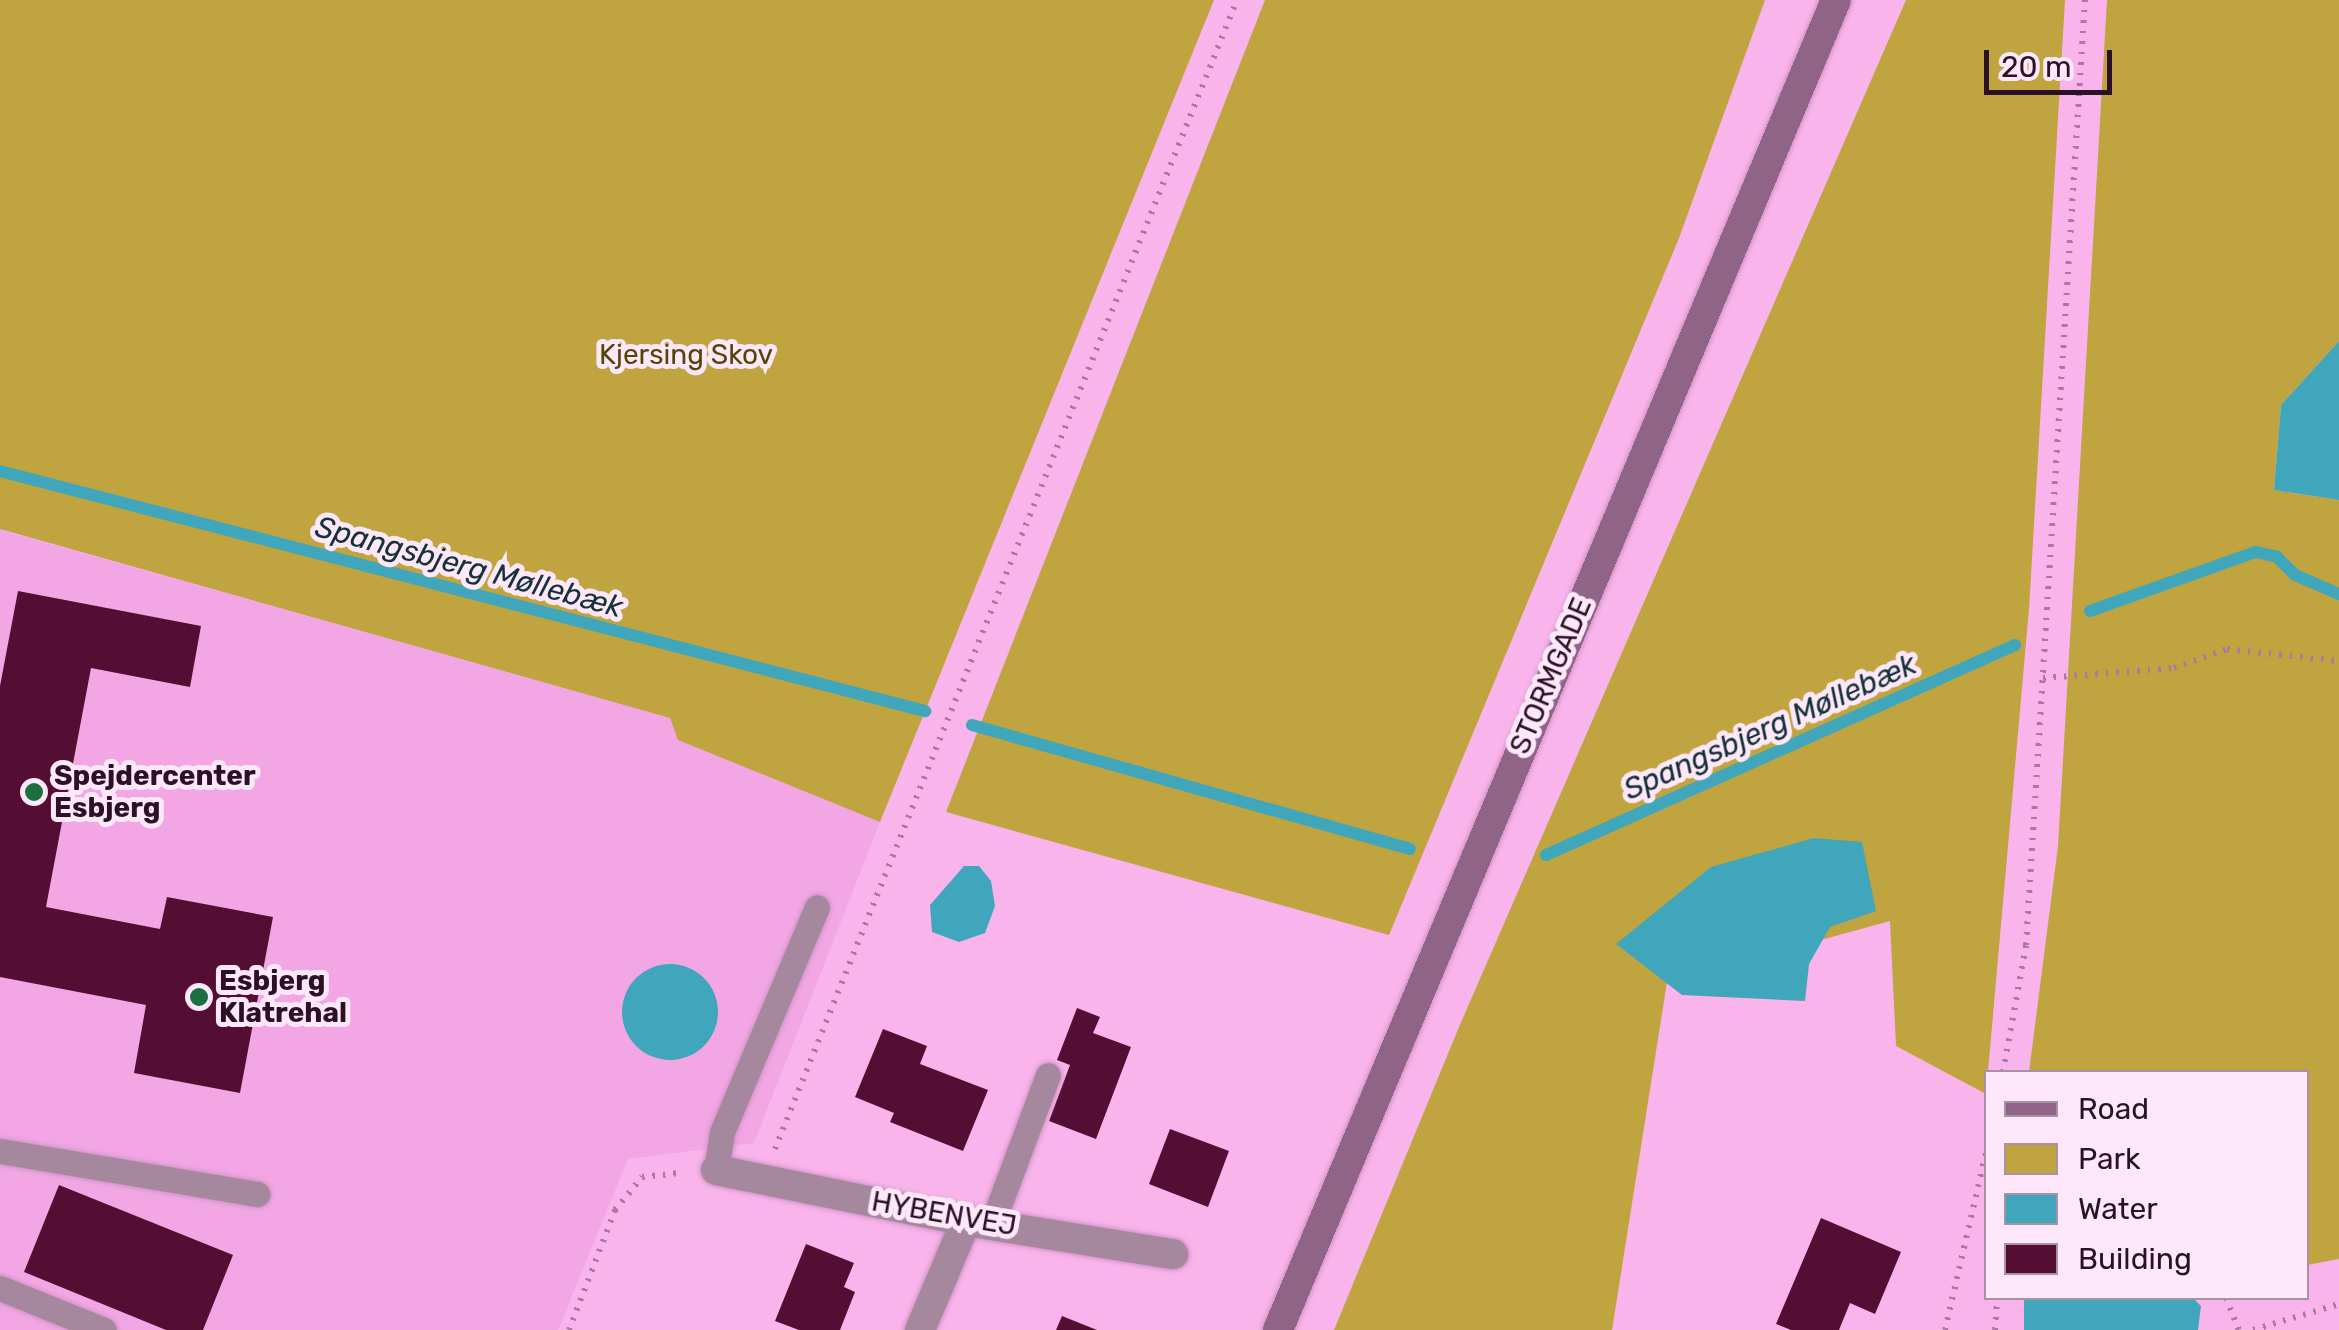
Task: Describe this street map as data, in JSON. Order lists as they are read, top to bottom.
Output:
{
  "streets": {
    "street": ["STORMGADE", "HYBENVEJ"]
  },
  "water": ["Spangsbjerg Møllebæk"],
  "parks": ["Kjersing Skov"],
  "places": ["Spejdercenter Esbjerg", "Esbjerg Klatrehal"],
  "legend": [
    "Road",
    "Park",
    "Water",
    "Building"
  ],
  "scale_bar": "20 m"
}
